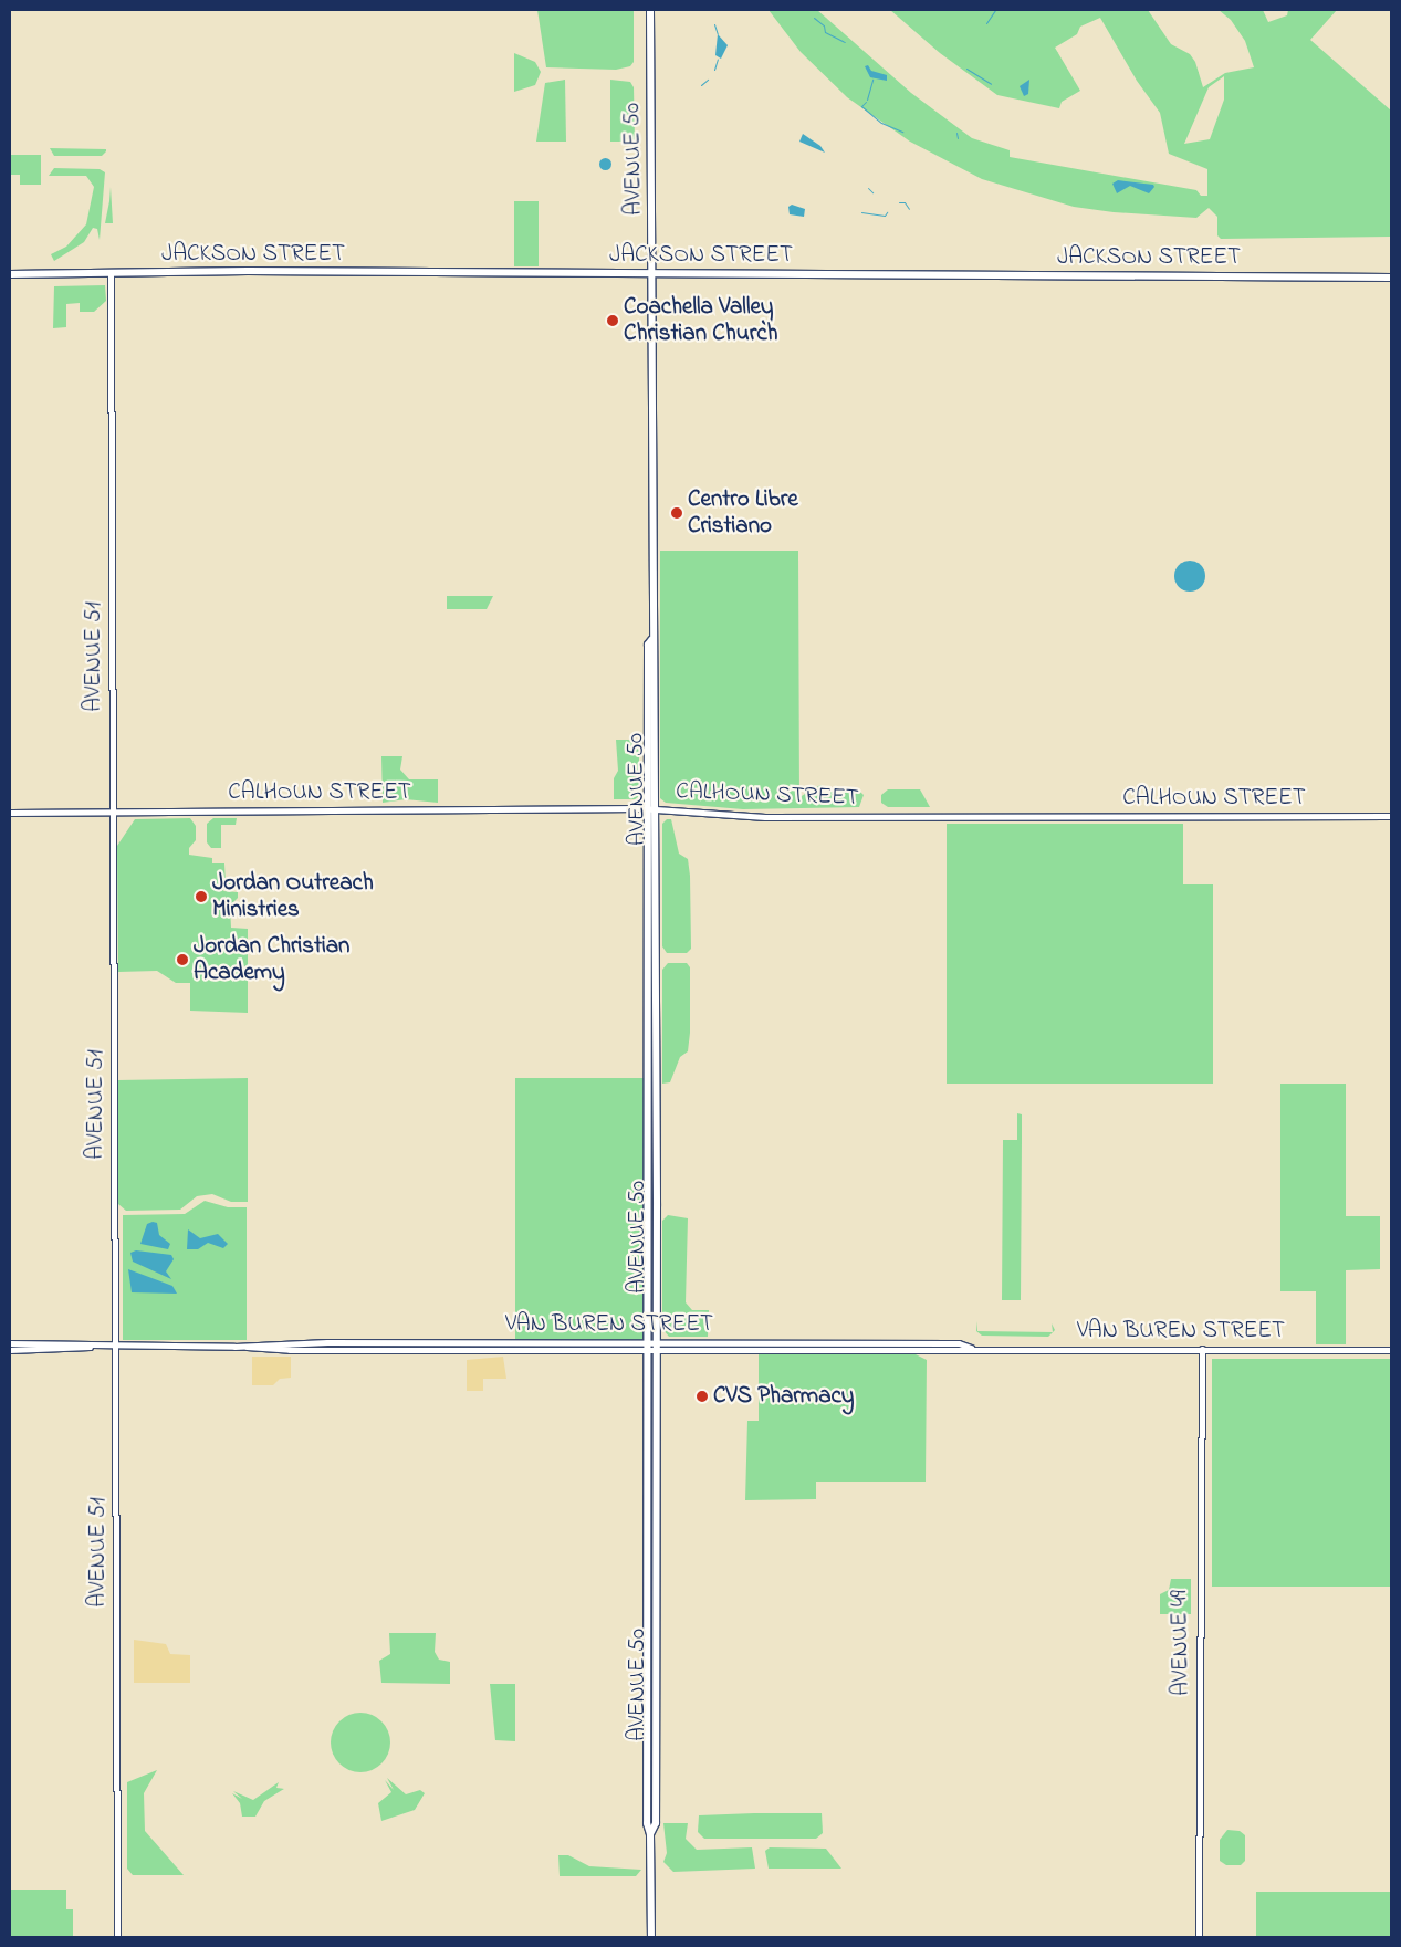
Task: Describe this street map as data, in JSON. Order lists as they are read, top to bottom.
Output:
{
  "streets": {
    "main road": ["AVENUE 50", "JACKSON STREET"],
    "street": [
      "AVENUE 51",
      "CALHOUN STREET",
      "VAN BUREN STREET",
      "AVENUE 49"
    ]
  },
  "crossings": [
    ["AVENUE 50", "JACKSON STREET"],
    ["AVENUE 50", "CALHOUN STREET"],
    ["AVENUE 50", "VAN BUREN STREET"],
    ["JACKSON STREET", "AVENUE 51"],
    ["AVENUE 51", "CALHOUN STREET"],
    ["AVENUE 51", "VAN BUREN STREET"],
    ["VAN BUREN STREET", "AVENUE 49"]
  ],
  "places": [
    "Coachella Valley Christian Church",
    "Centro Libre Cristiano",
    "Jordan Outreach Ministries",
    "Jordan Christian Academy",
    "CVS Pharmacy"
  ]
}
